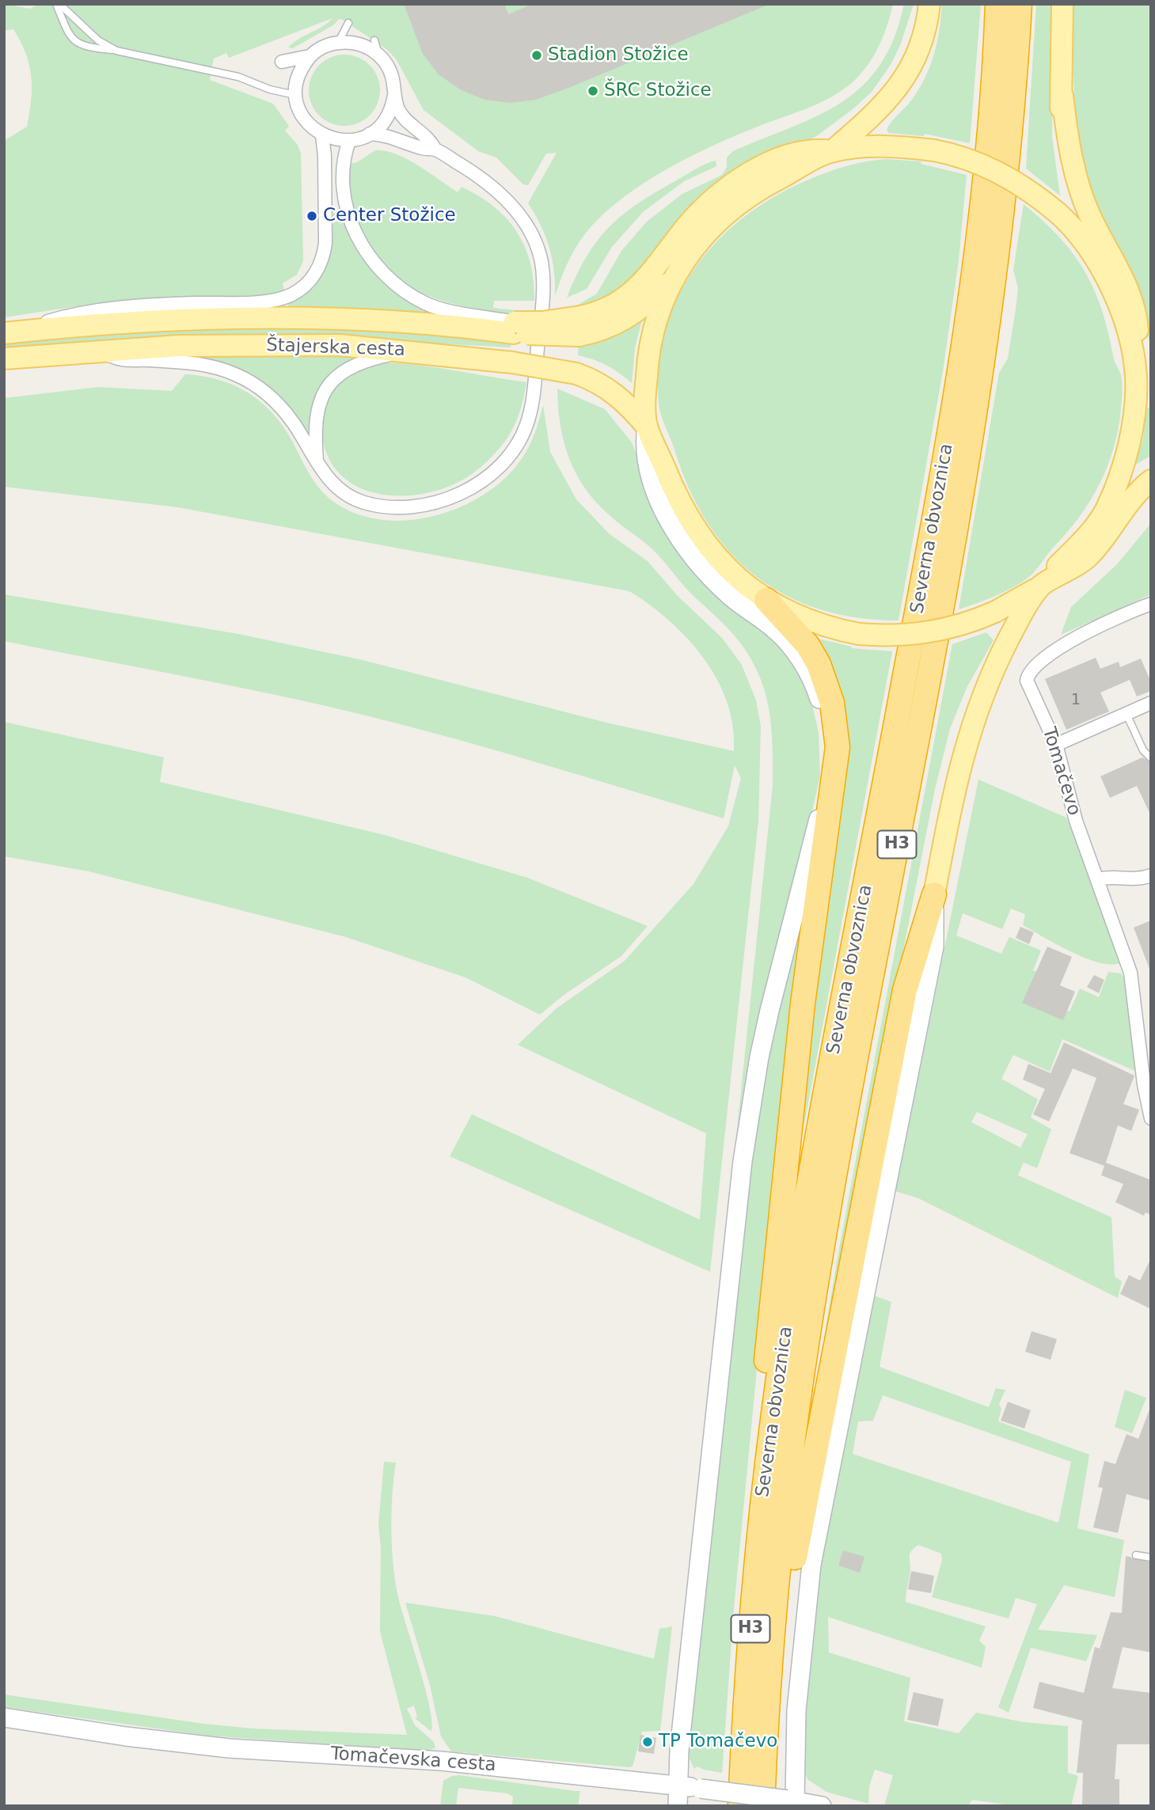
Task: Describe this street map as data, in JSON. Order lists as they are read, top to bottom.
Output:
{
  "streets": {
    "highway": ["Severna obvoznica", "H3"],
    "main road": ["Štajerska cesta"],
    "street": ["Tomačevo", "Tomačevska cesta"]
  },
  "places": [
    "Stadion Stožice",
    "ŠRC Stožice",
    "Center Stožice",
    "TP Tomačevo"
  ],
  "house_numbers": ["1"]
}
